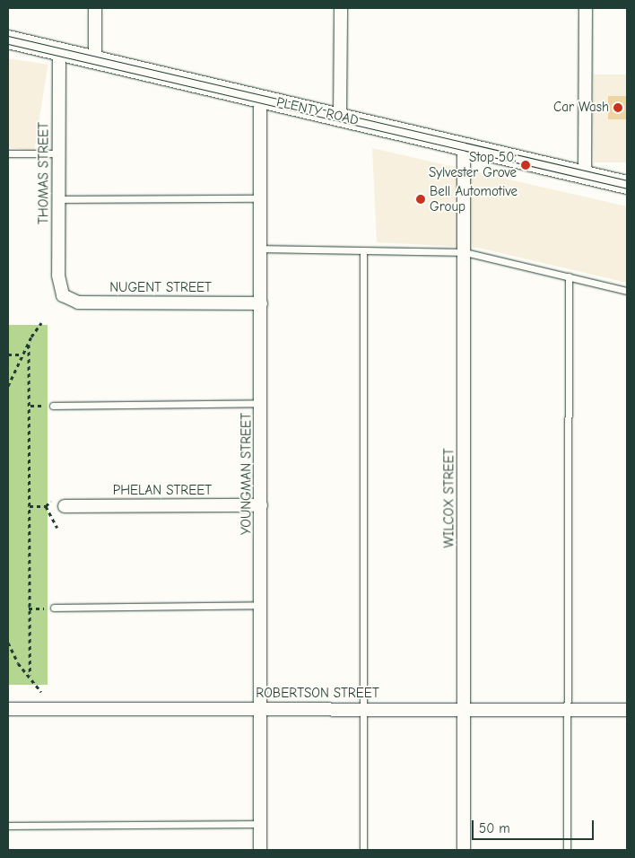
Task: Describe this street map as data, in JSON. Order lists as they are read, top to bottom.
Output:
{
  "streets": {
    "main road": ["PLENTY ROAD"],
    "street": [
      "THOMAS STREET",
      "NUGENT STREET",
      "YOUNGMAN STREET",
      "PHELAN STREET",
      "WILCOX STREET",
      "ROBERTSON STREET"
    ]
  },
  "crossings": [
    ["PLENTY ROAD", "THOMAS STREET"],
    ["PLENTY ROAD", "YOUNGMAN STREET"],
    ["PLENTY ROAD", "WILCOX STREET"],
    ["THOMAS STREET", "NUGENT STREET"],
    ["NUGENT STREET", "YOUNGMAN STREET"],
    ["YOUNGMAN STREET", "PHELAN STREET"],
    ["YOUNGMAN STREET", "ROBERTSON STREET"],
    ["WILCOX STREET", "ROBERTSON STREET"]
  ],
  "places": ["Car Wash", "Stop 50: Sylvester Grove", "Bell Automotive Group"],
  "scale_bar": "50 m"
}
